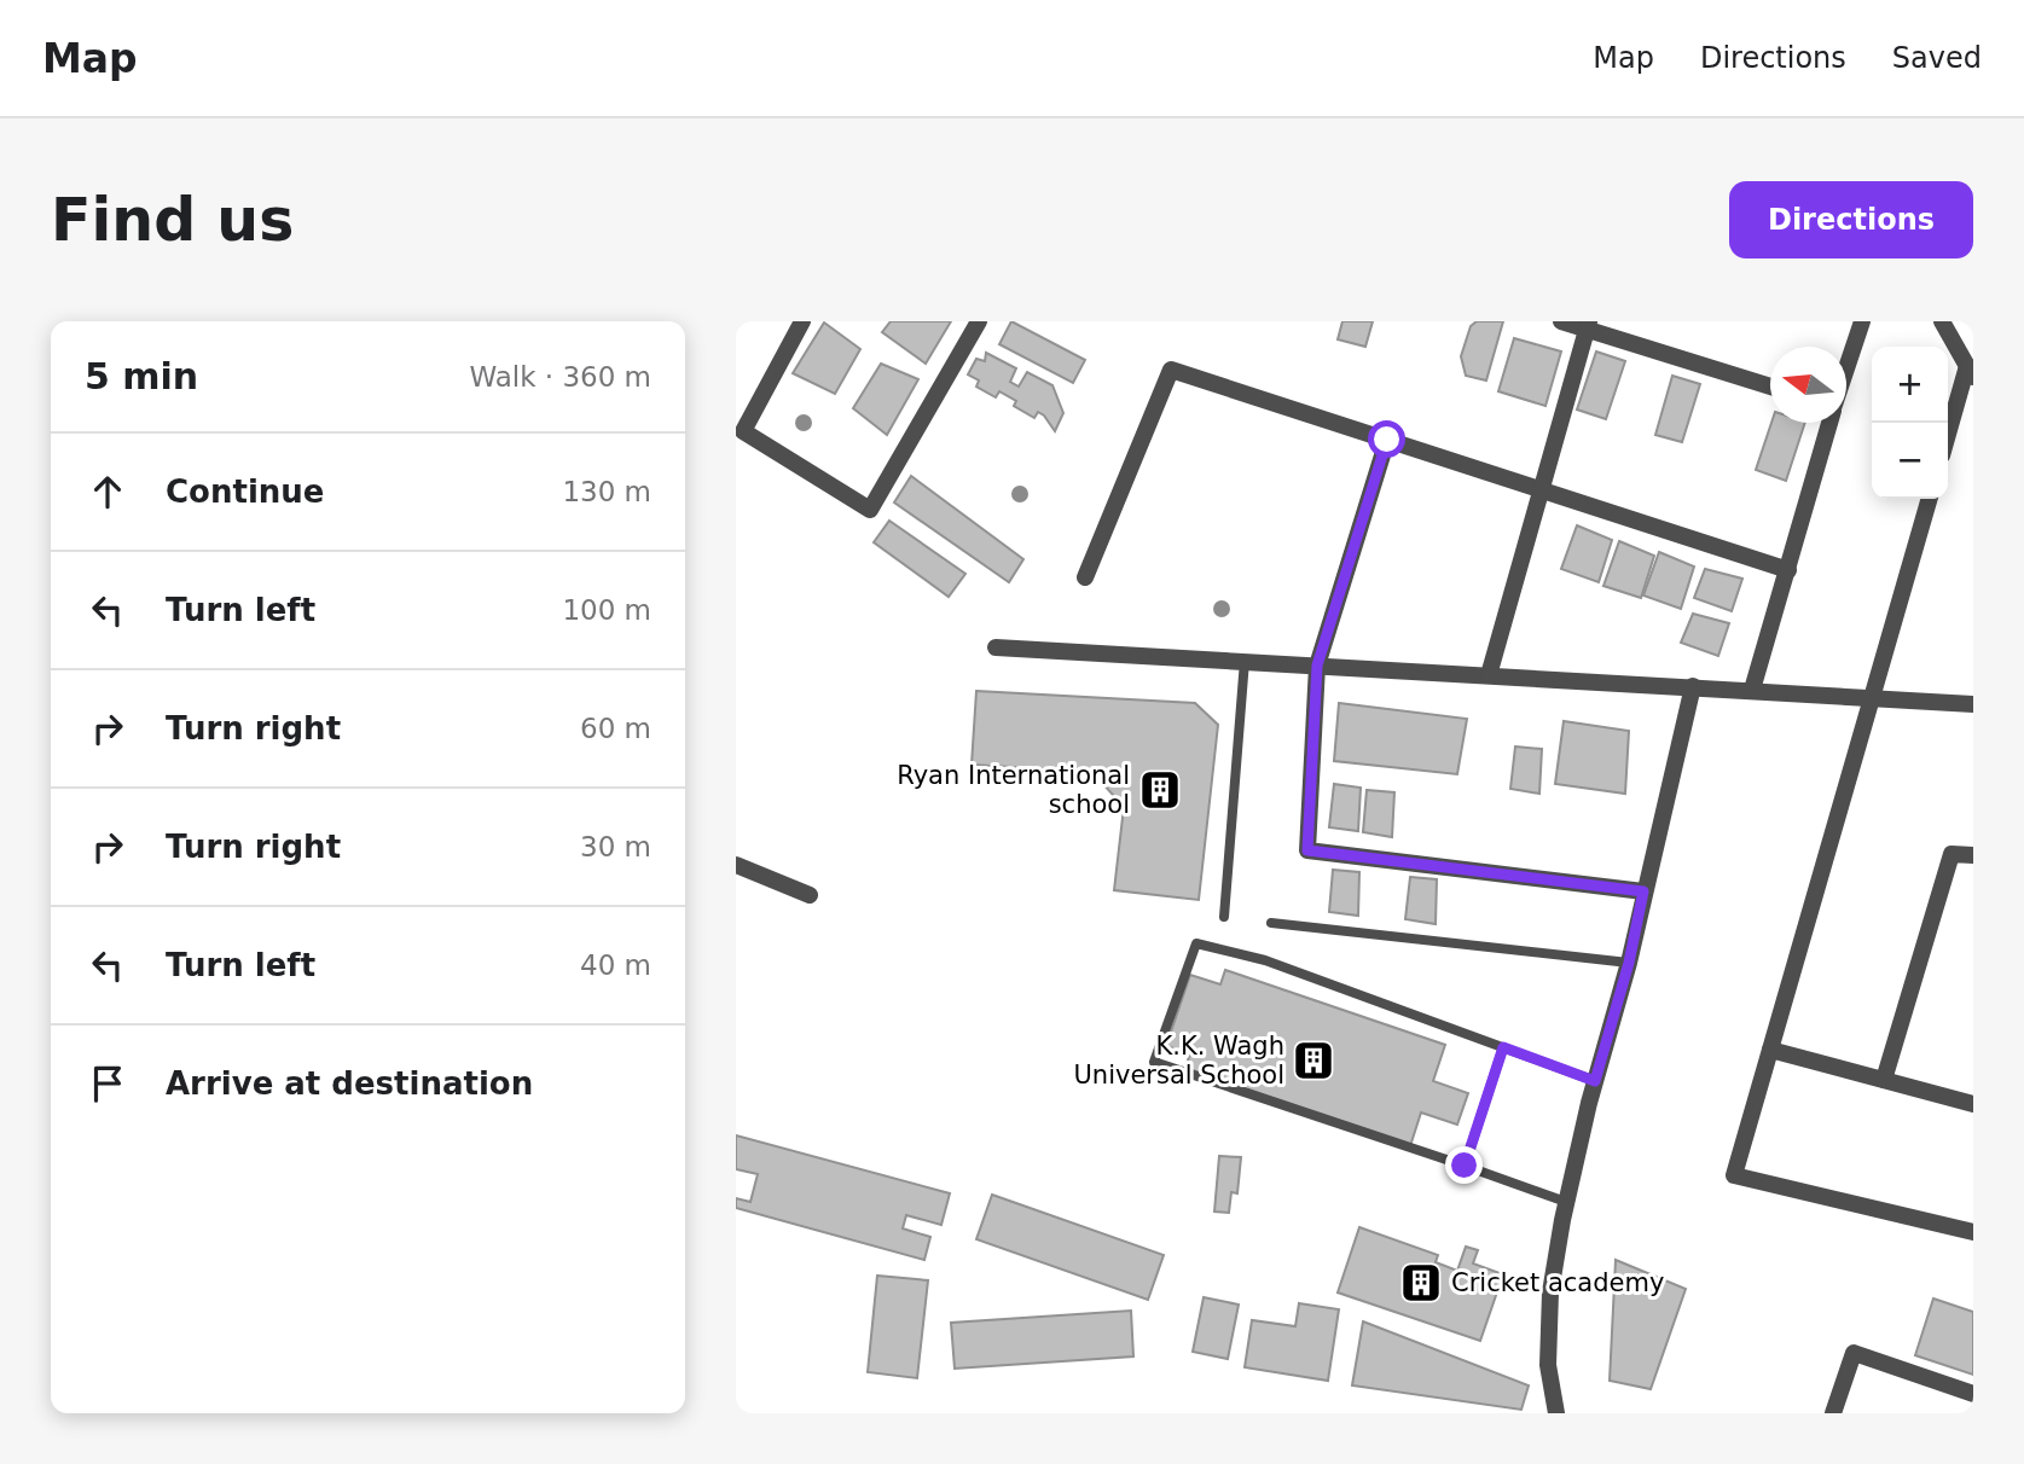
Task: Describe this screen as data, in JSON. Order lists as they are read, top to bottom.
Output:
{
  "places": {
    "building": ["Ryan International school", "K.K. Wagh Universal School", "Cricket academy"]
  },
  "north": "left",
  "page": {
    "header": "Map",
    "nav": ["Map", "Directions", "Saved"],
    "buttons": "Directions",
    "title": "Find us",
    "heading": ["5 min", "Walk · 360 m"],
    "map_buttons": ["+", "−"],
    "list": [
      ["Continue", "130 m"],
      ["Turn left", "100 m"],
      ["Turn right", "60 m"],
      ["Turn right", "30 m"],
      ["Turn left", "40 m"],
      "Arrive at destination"
    ]
  }
}
